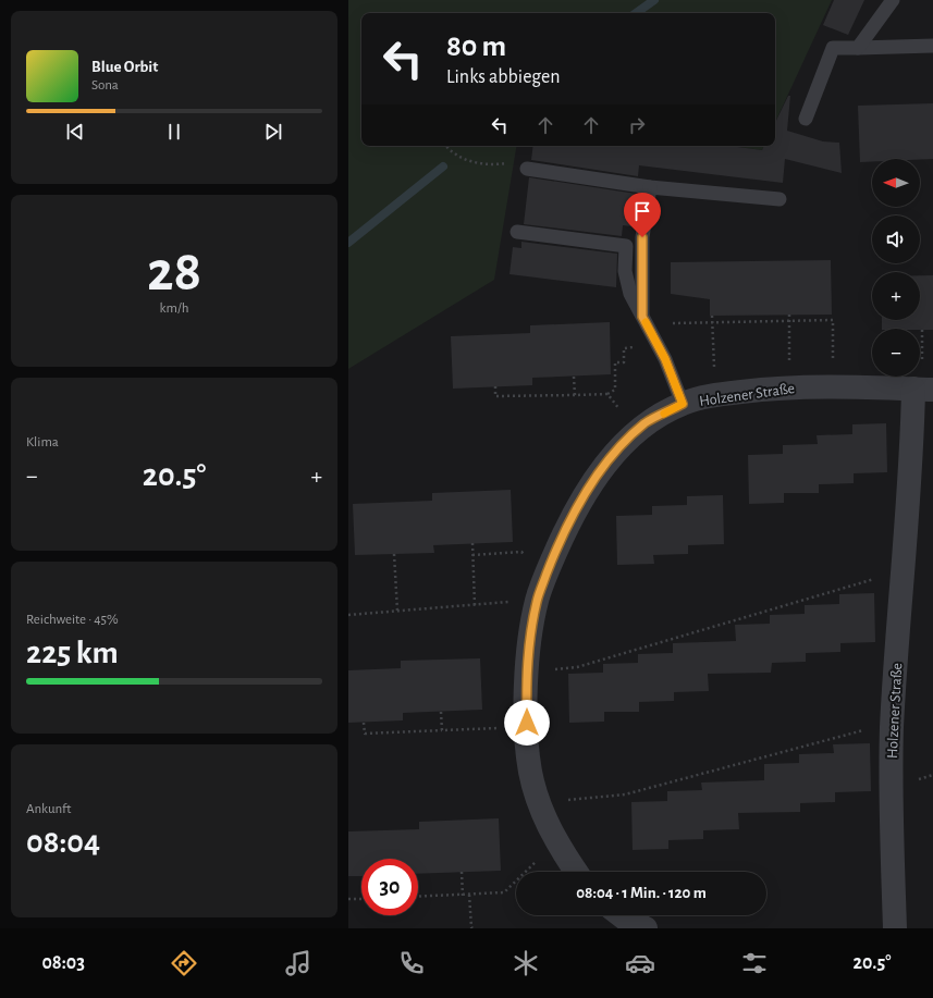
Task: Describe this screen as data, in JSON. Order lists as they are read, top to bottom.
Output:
{
  "streets": {
    "street": ["Holzener Straße"]
  },
  "north": "left",
  "page": {
    "turn": ["80 m", "Links abbiegen"],
    "song": ["Blue Orbit", "Sona"],
    "map_buttons": ["+", "−"],
    "tile": [
      ["28", "km/h"],
      "Klima",
      ["Reichweite · 45%", "225 km"],
      ["Ankunft", "08:04"]
    ],
    "heat": ["−", "20.5°", "+"],
    "limit": "30",
    "trip": "08:04 · 1 Min. · 120 m",
    "tabs": ["08:03", "20.5°"]
  }
}
